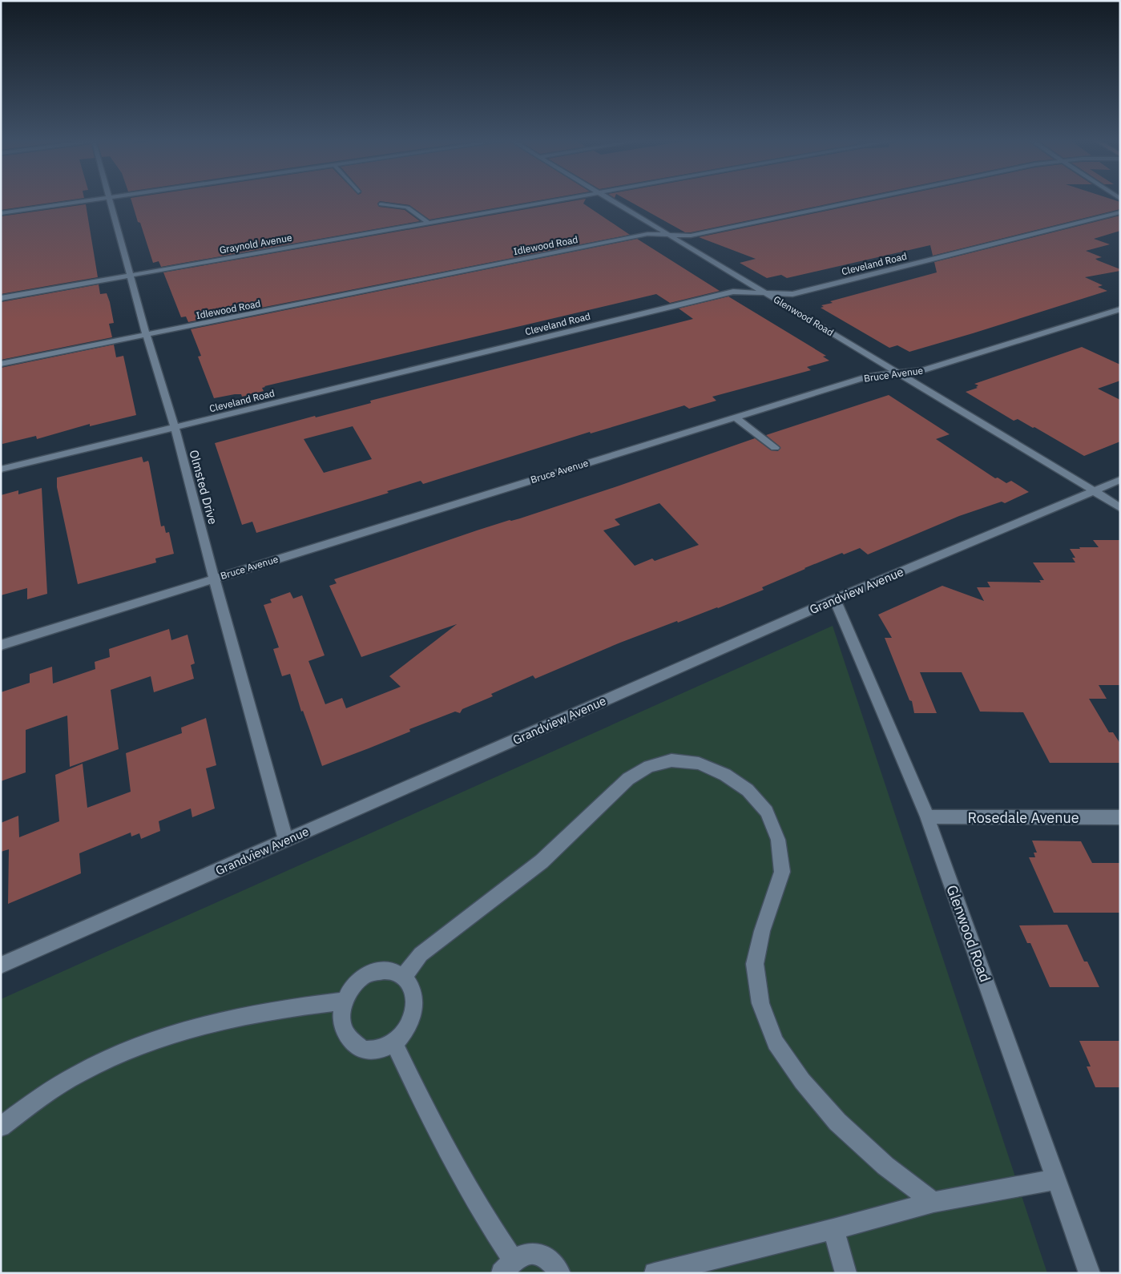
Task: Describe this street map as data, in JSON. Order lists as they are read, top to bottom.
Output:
{
  "streets": {
    "street": [
      "Graynold Avenue",
      "Idlewood Road",
      "Cleveland Road",
      "Glenwood Road",
      "Bruce Avenue",
      "Olmsted Drive",
      "Grandview Avenue",
      "Rosedale Avenue"
    ]
  },
  "crossings": [
    ["Graynold Avenue", "Olmsted Drive"],
    ["Idlewood Road", "Glenwood Road"],
    ["Idlewood Road", "Olmsted Drive"],
    ["Cleveland Road", "Glenwood Road"],
    ["Cleveland Road", "Olmsted Drive"],
    ["Glenwood Road", "Bruce Avenue"],
    ["Glenwood Road", "Grandview Avenue"],
    ["Glenwood Road", "Rosedale Avenue"],
    ["Bruce Avenue", "Olmsted Drive"],
    ["Olmsted Drive", "Grandview Avenue"]
  ]
}
